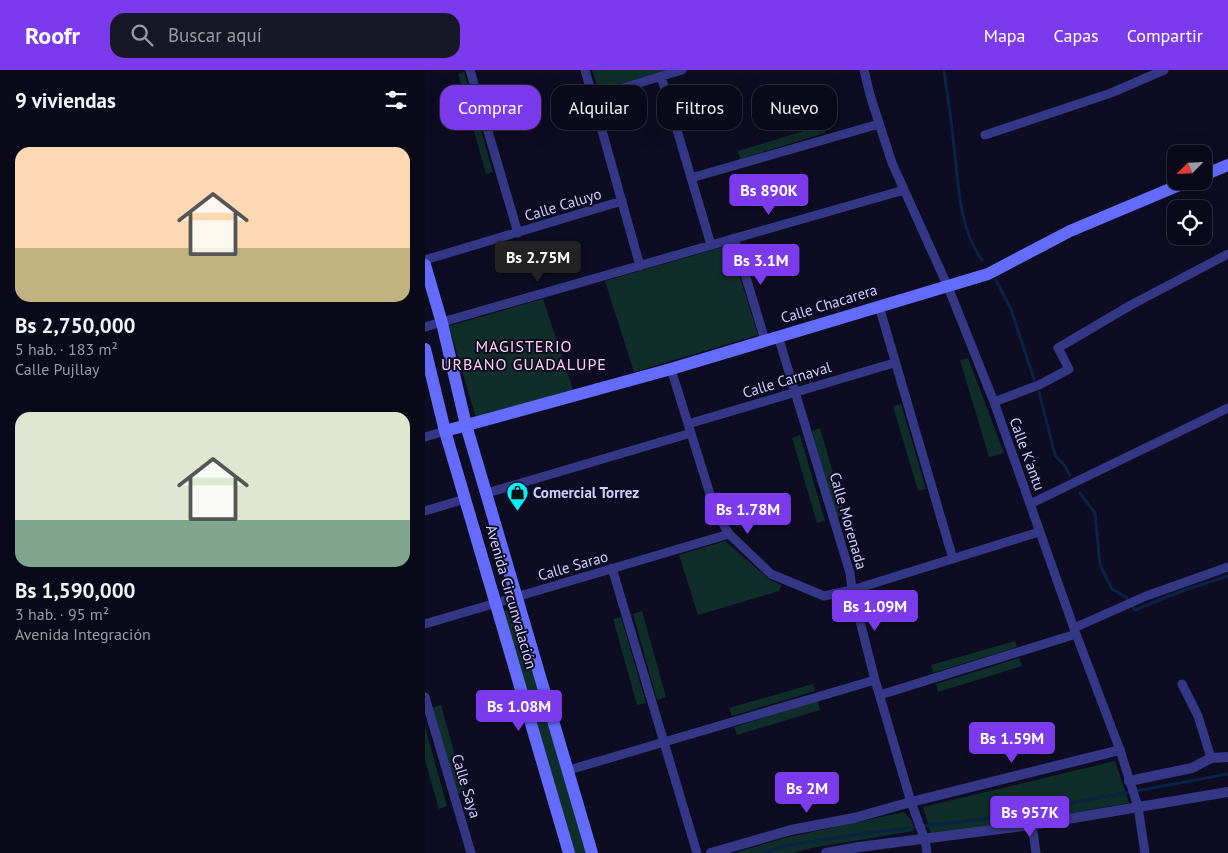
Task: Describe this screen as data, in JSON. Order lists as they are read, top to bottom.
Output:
{
  "streets": {
    "main road": ["Calle Chacarera", "Avenida Circunvalación"],
    "street": [
      "Calle Caluyo",
      "Calle Carnaval",
      "Calle K'antu",
      "Calle Morenada",
      "Calle Sarao",
      "Calle Saya"
    ]
  },
  "crossings": [
    ["Calle Chacarera", "Calle K'antu"],
    ["Calle Chacarera", "Calle Morenada"],
    ["Calle Chacarera", "Avenida Circunvalación"],
    ["Calle Carnaval", "Calle Morenada"],
    ["Calle Carnaval", "Avenida Circunvalación"],
    ["Calle Sarao", "Avenida Circunvalación"]
  ],
  "districts": ["MAGISTERIO URBANO GUADALUPE"],
  "places": {
    "shop": ["Comercial Torrez"]
  },
  "north": "bottom left",
  "page": {
    "header": "Roofr",
    "search": "Buscar aquí",
    "nav": ["Mapa", "Capas", "Compartir"],
    "heading": "9 viviendas",
    "chip": [
      "Comprar",
      "Alquilar",
      "Filtros",
      "Nuevo"
    ],
    "list": [
      {
        "name": "Bs 2,750,000",
        "note": "5 hab. · 183 m² · Calle Pujllay"
      },
      {
        "name": "Bs 1,590,000",
        "note": "3 hab. · 95 m² · Avenida Integración"
      }
    ],
    "price": [
      "Bs 890K",
      "Bs 2.75M",
      "Bs 3.1M",
      "Bs 1.78M",
      "Bs 1.09M",
      "Bs 1.08M",
      "Bs 1.59M",
      "Bs 2M",
      "Bs 957K"
    ]
  }
}
